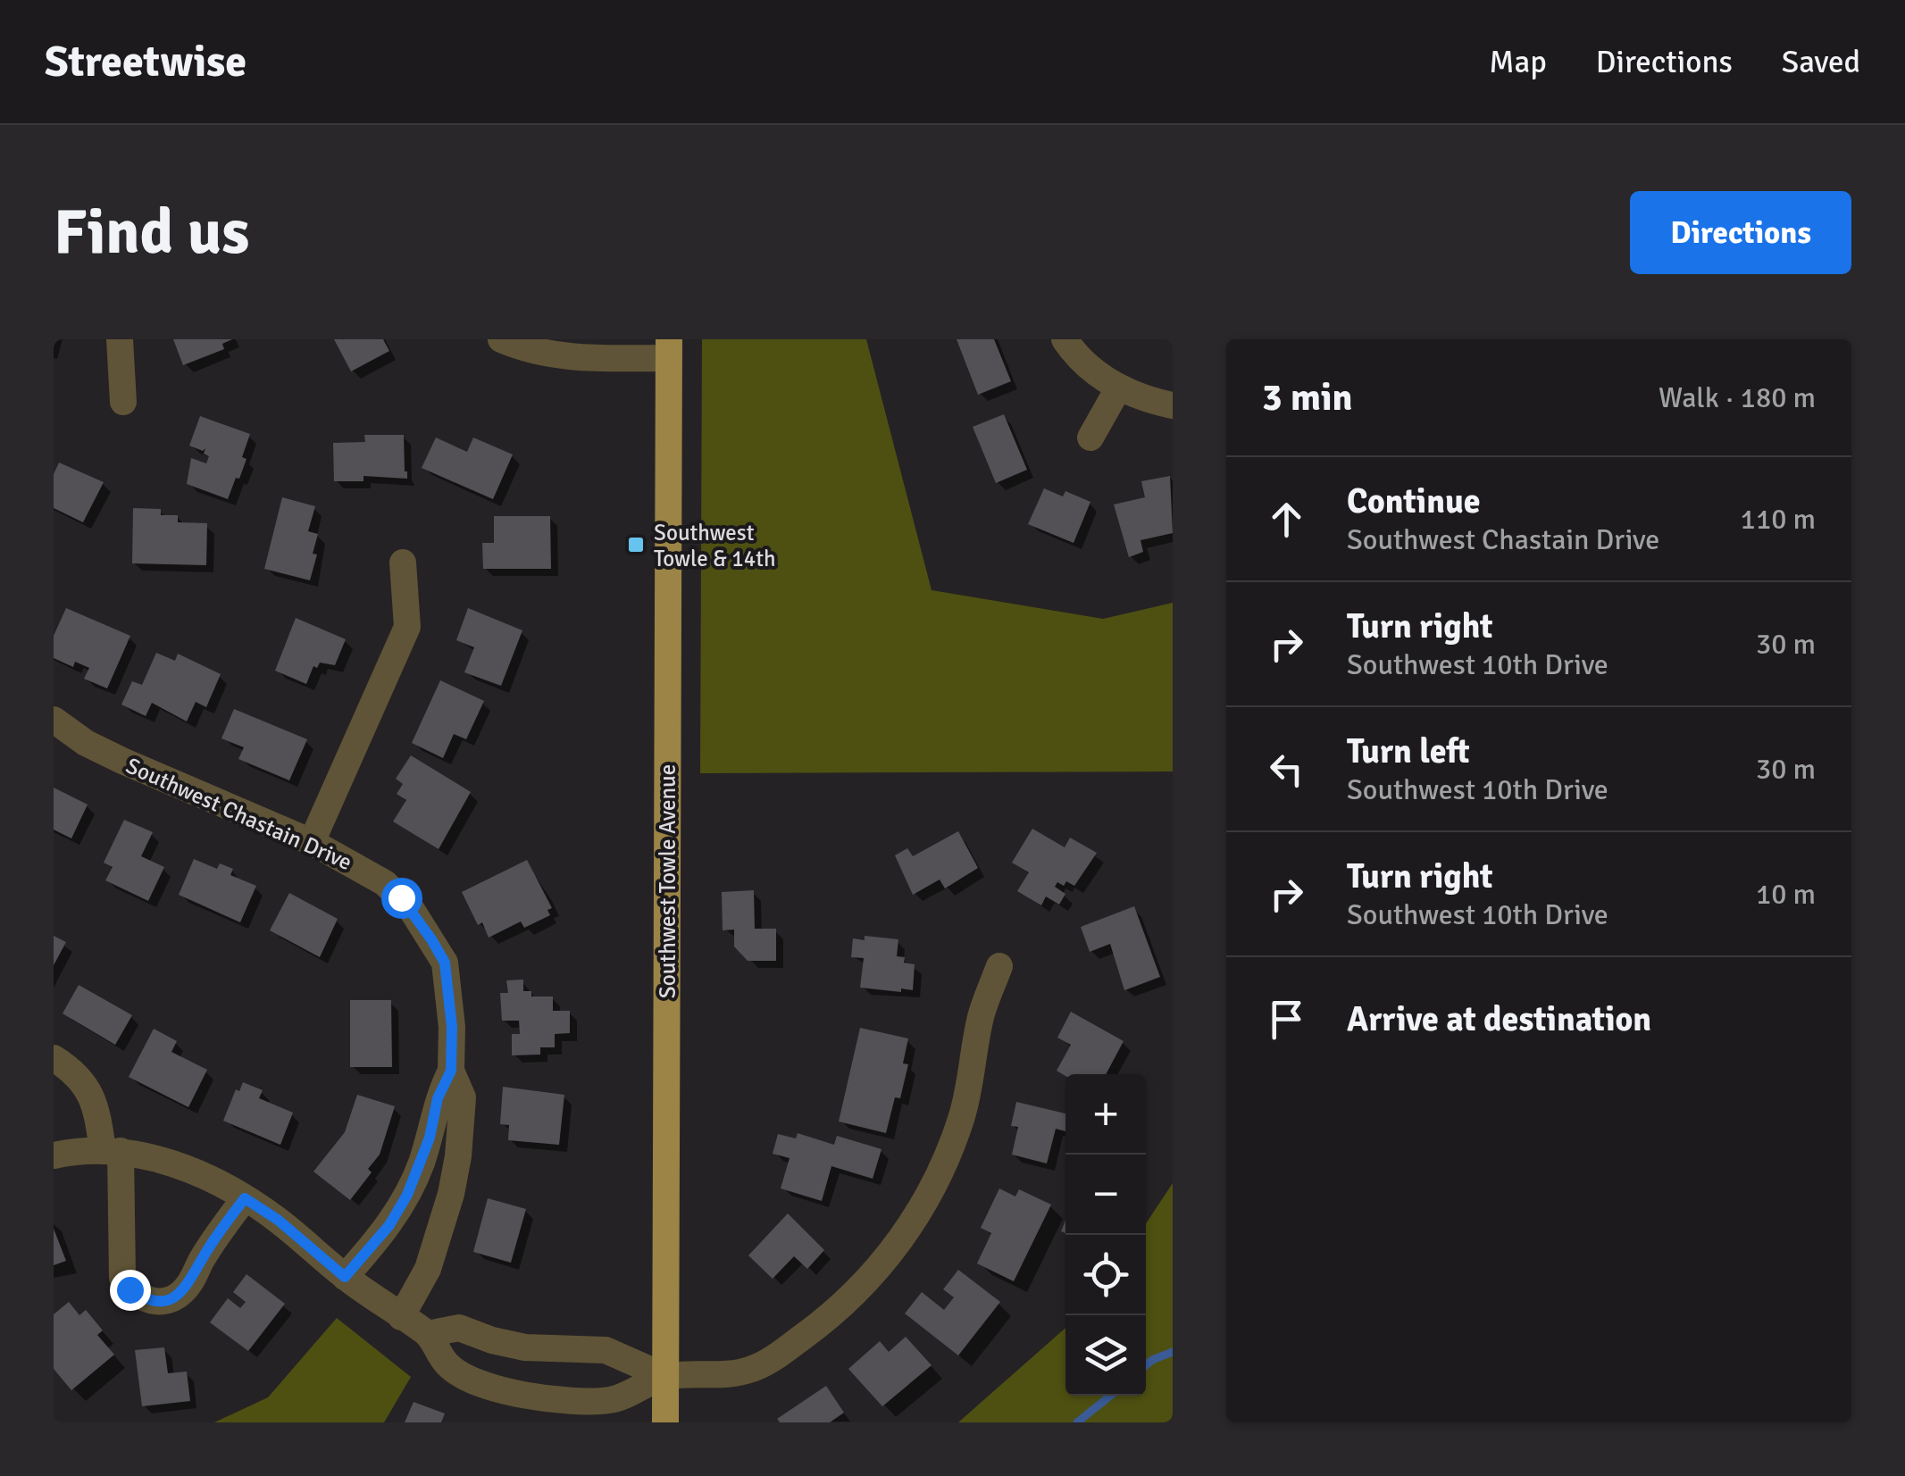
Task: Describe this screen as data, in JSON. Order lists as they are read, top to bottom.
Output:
{
  "streets": {
    "main road": ["Southwest Towle Avenue"],
    "street": ["Southwest Chastain Drive"]
  },
  "places": {
    "transit": ["Southwest Towle & 14th"]
  },
  "page": {
    "header": "Streetwise",
    "nav": ["Map", "Directions", "Saved"],
    "buttons": "Directions",
    "title": "Find us",
    "heading": ["3 min", "Walk · 180 m"],
    "list": [
      ["Continue", "Southwest Chastain Drive", "110 m"],
      ["Turn right", "Southwest 10th Drive", "30 m"],
      ["Turn left", "Southwest 10th Drive", "30 m"],
      ["Turn right", "Southwest 10th Drive", "10 m"],
      "Arrive at destination"
    ],
    "map_buttons": ["+", "−"]
  }
}
